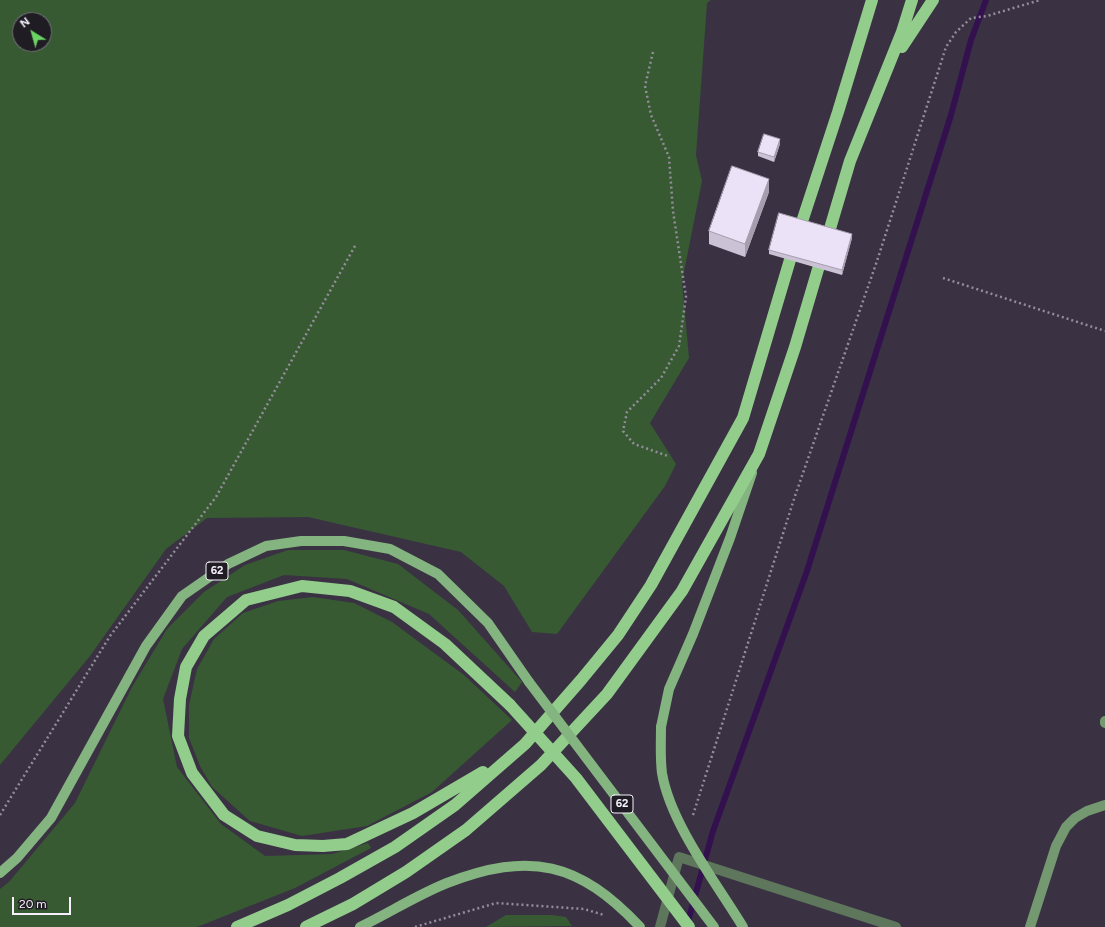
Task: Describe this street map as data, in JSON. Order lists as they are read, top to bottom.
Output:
{
  "streets": {
    "main road": ["62"]
  },
  "scale_bar": "20 m",
  "north": "top left"
}
